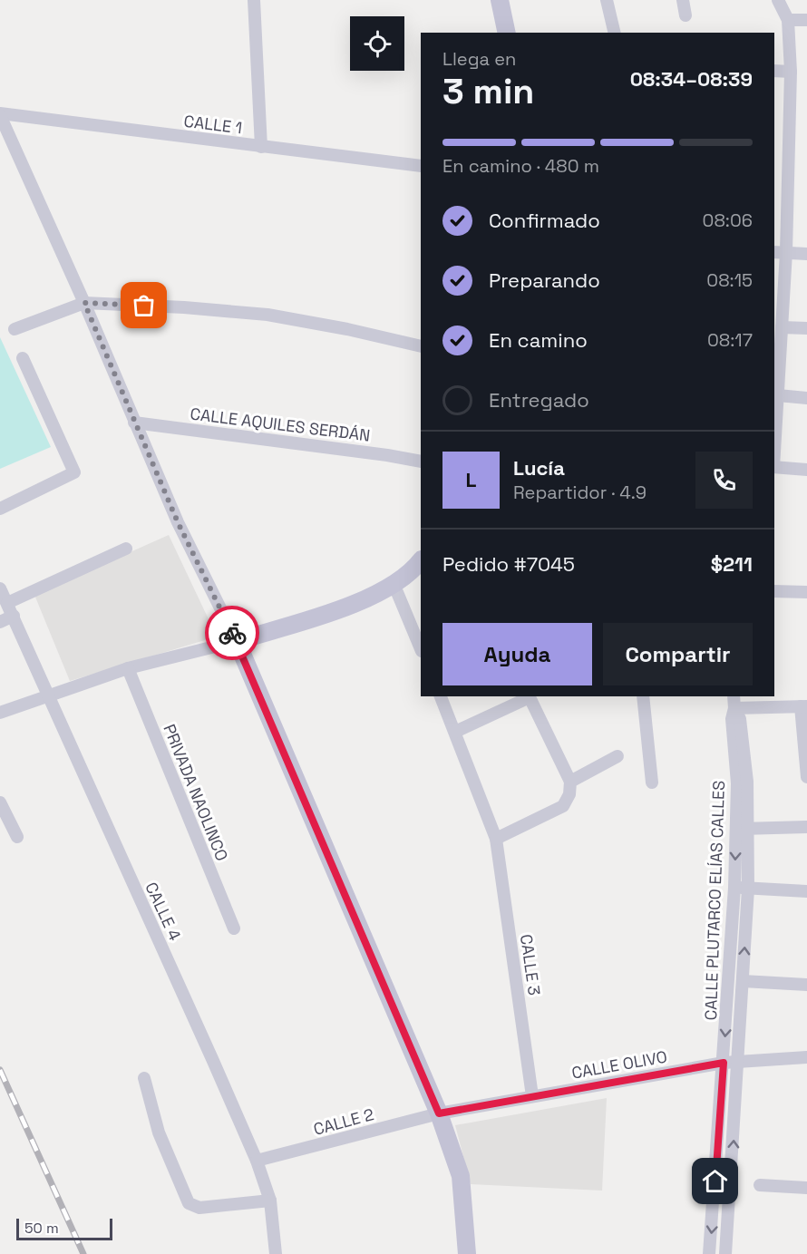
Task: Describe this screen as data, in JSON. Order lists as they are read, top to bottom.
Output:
{
  "streets": {
    "street": [
      "CALLE 1",
      "CALLE AQUILES SERDÁN",
      "PRIVADA NAOLINCO",
      "CALLE PLUTARCO ELÍAS CALLES",
      "CALLE 4",
      "CALLE 3",
      "CALLE OLIVO",
      "CALLE 2"
    ]
  },
  "crossings": [
    ["CALLE PLUTARCO ELÍAS CALLES", "CALLE OLIVO"],
    ["CALLE 4", "CALLE 2"],
    ["CALLE 3", "CALLE OLIVO"],
    ["CALLE OLIVO", "CALLE 2"]
  ],
  "scale_bar": "50 m",
  "page": {
    "heading": ["3 min", "Llega en", "08:34–08:39"],
    "panel": [
      "Lucía",
      "Repartidor · 4.9",
      "Pedido #7045",
      "$211"
    ],
    "bar": "En camino · 480 m",
    "list": [
      ["Confirmado", "08:06"],
      ["Preparando", "08:15"],
      ["En camino", "08:17"],
      "Entregado"
    ],
    "round": "L",
    "buttons": ["Ayuda", "Compartir"],
    "scale": "50 m"
  }
}
